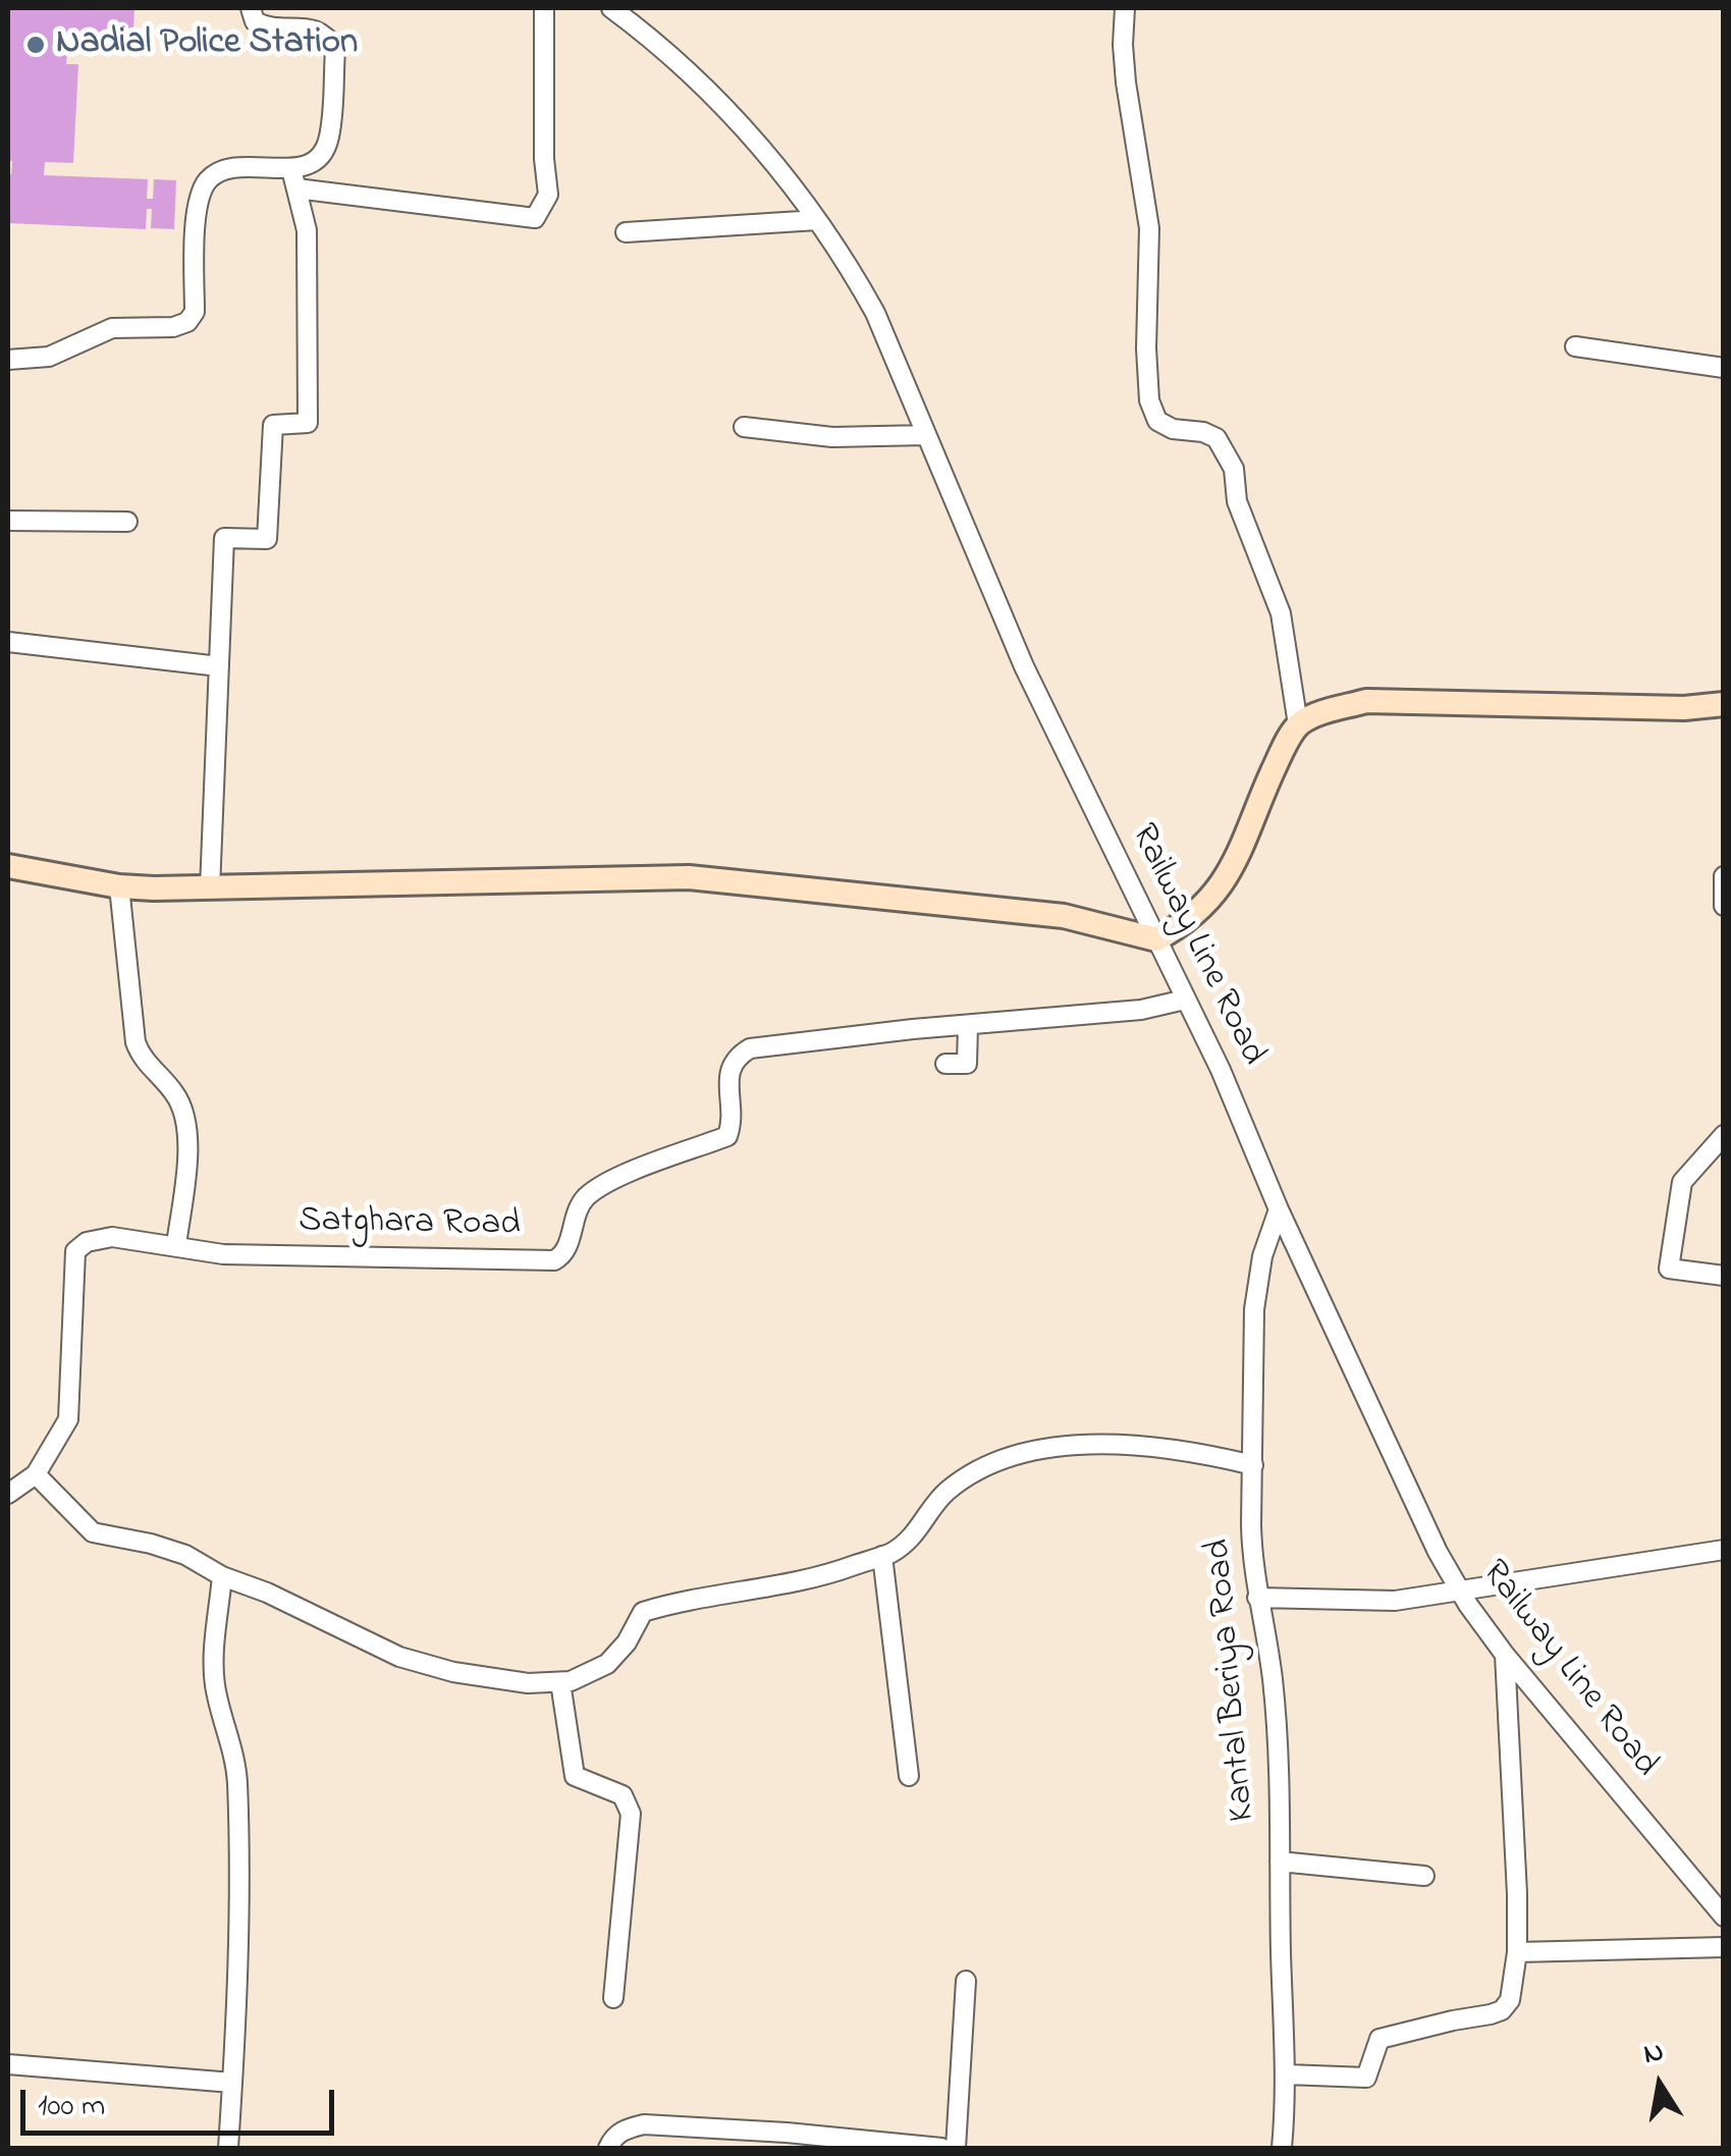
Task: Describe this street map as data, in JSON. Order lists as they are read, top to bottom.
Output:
{
  "streets": {
    "street": ["Railway Line Road", "Satghara Road", "Kantal Beriya Road"]
  },
  "crossings": [
    ["Railway Line Road", "Satghara Road"],
    ["Railway Line Road", "Kantal Beriya Road"]
  ],
  "places": ["Nadial Police Station"],
  "scale_bar": "100 m",
  "north": "top"
}
